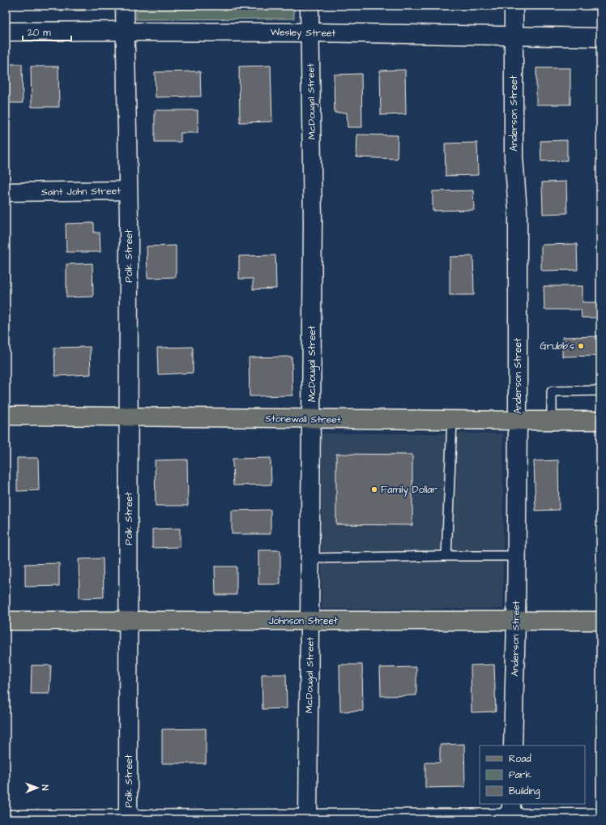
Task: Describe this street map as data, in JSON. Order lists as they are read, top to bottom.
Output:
{
  "streets": {
    "main road": ["Stonewall Street", "Johnson Street"],
    "street": [
      "Wesley Street",
      "McDougal Street",
      "Anderson Street",
      "Saint John Street",
      "Polk Street"
    ]
  },
  "crossings": [
    ["Wesley Street", "McDougal Street"],
    ["Wesley Street", "Anderson Street"],
    ["McDougal Street", "Stonewall Street"],
    ["McDougal Street", "Johnson Street"],
    ["Anderson Street", "Stonewall Street"],
    ["Anderson Street", "Johnson Street"],
    ["Saint John Street", "Polk Street"],
    ["Polk Street", "Stonewall Street"],
    ["Polk Street", "Johnson Street"]
  ],
  "places": ["Grubb's", "Family Dollar"],
  "legend": ["Road", "Park", "Building"],
  "scale_bar": "20 m",
  "north": "right"
}
